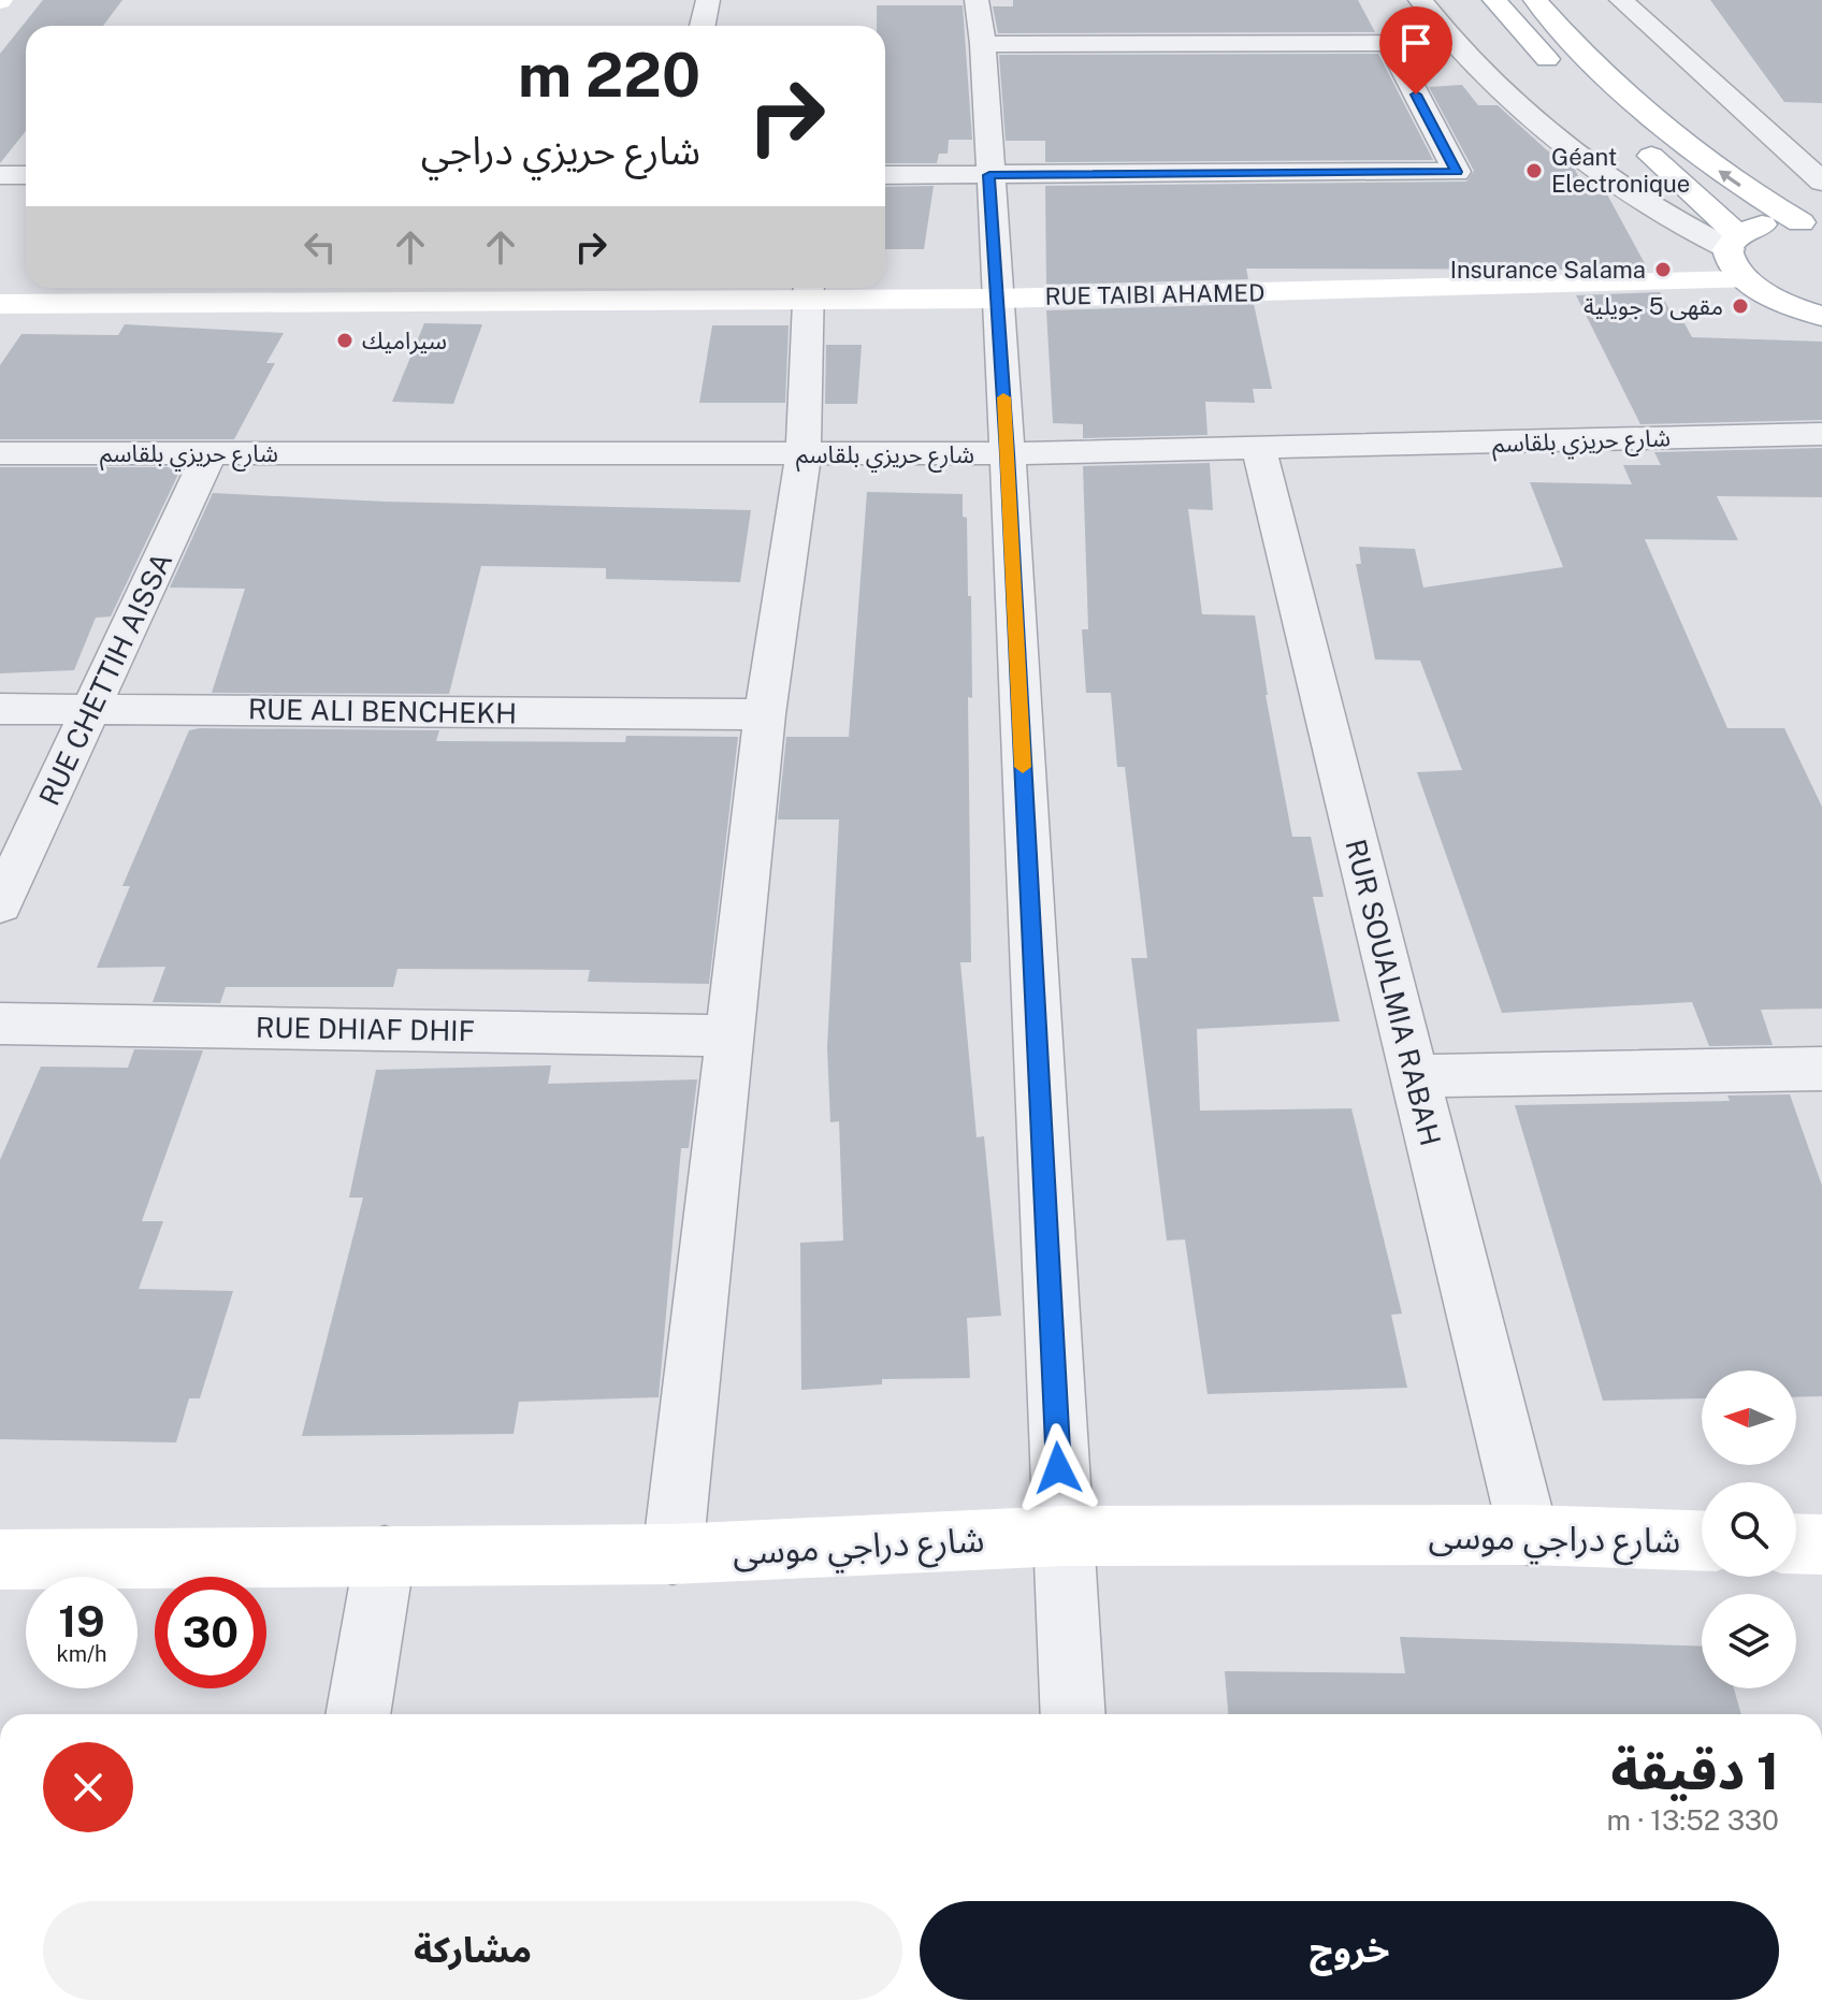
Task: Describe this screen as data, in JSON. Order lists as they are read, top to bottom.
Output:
{
  "streets": {
    "street": [
      "RUE TAIBI AHAMED",
      "شارع حريزي بلقاسم",
      "RUE CHETTIH AISSA",
      "RUE ALI BENCHEKH",
      "RUR SOUALMIA RABAH",
      "RUE DHIAF DHIF",
      "شارع دراجي موسى"
    ]
  },
  "crossings": [
    ["شارع حريزي بلقاسم", "RUE CHETTIH AISSA"],
    ["شارع حريزي بلقاسم", "RUR SOUALMIA RABAH"],
    ["RUE CHETTIH AISSA", "RUE ALI BENCHEKH"],
    ["RUR SOUALMIA RABAH", "شارع دراجي موسى"]
  ],
  "places": [
    "Géant Electronique",
    "Insurance Salama",
    "مقهى 5 جويلية",
    "سيراميك"
  ],
  "north": "left",
  "page": {
    "turn": ["220 m", "شارع حريزي دراجي"],
    "speed": "19 km/h",
    "limit": "30",
    "heading": ["1 دقيقة", "330 m · 13:52"],
    "buttons": ["خروج", "مشاركة"]
  }
}
